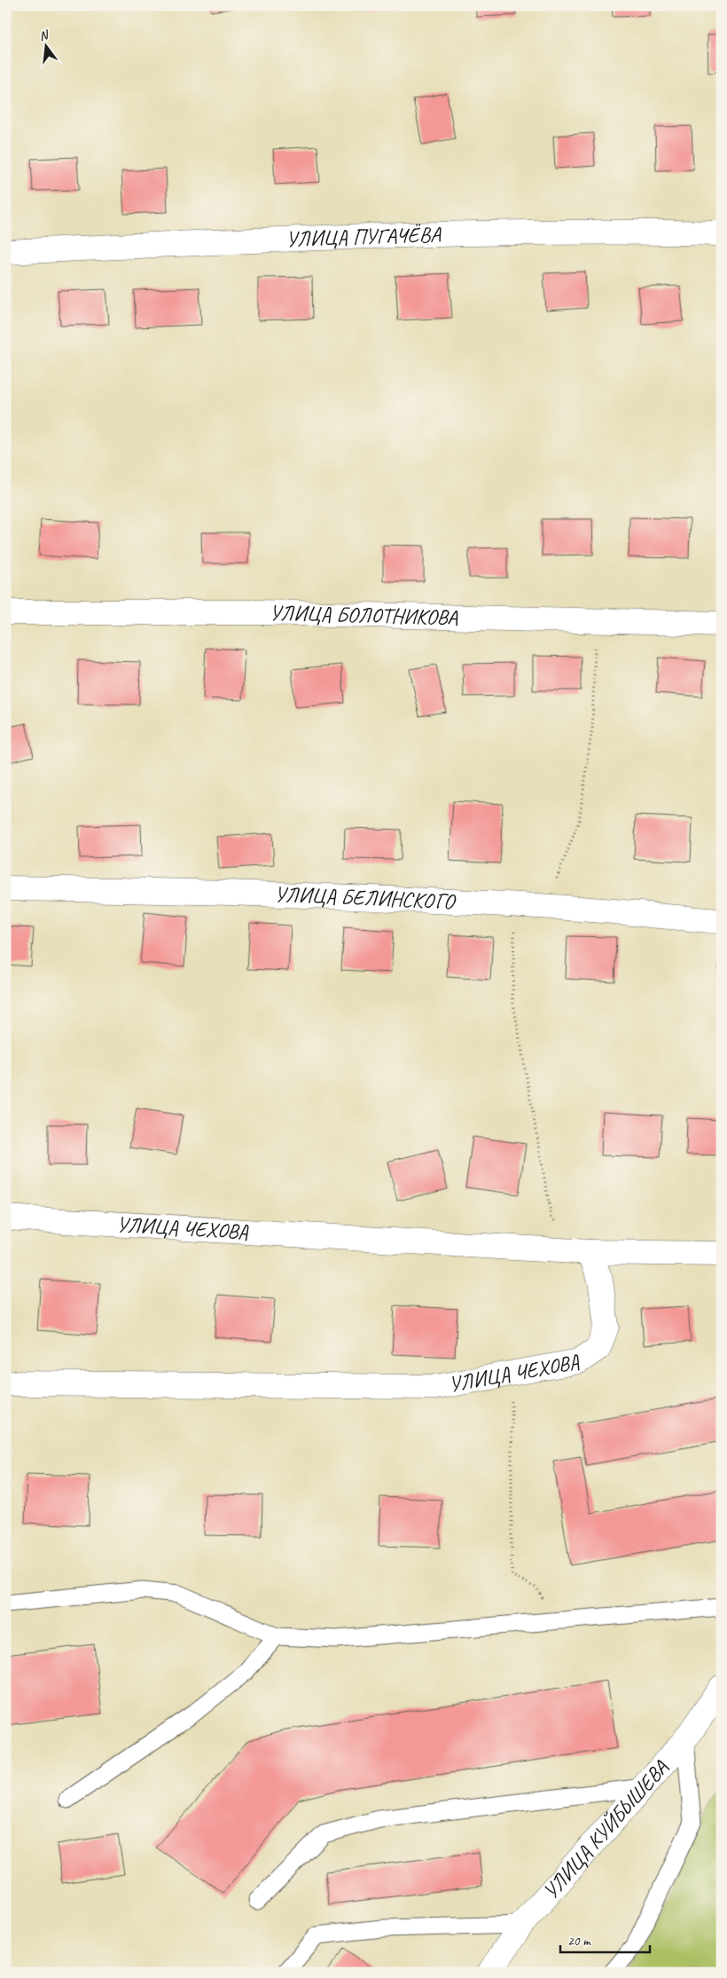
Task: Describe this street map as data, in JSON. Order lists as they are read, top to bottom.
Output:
{
  "streets": {
    "street": [
      "УЛИЦА ПУГАЧЁВА",
      "УЛИЦА БОЛОТНИКОВА",
      "УЛИЦА БЕЛИНСКОГО",
      "УЛИЦА ЧЕХОВА",
      "УЛИЦА КУЙБЫШЕВА"
    ]
  },
  "scale_bar": "20 m",
  "north": "top"
}
